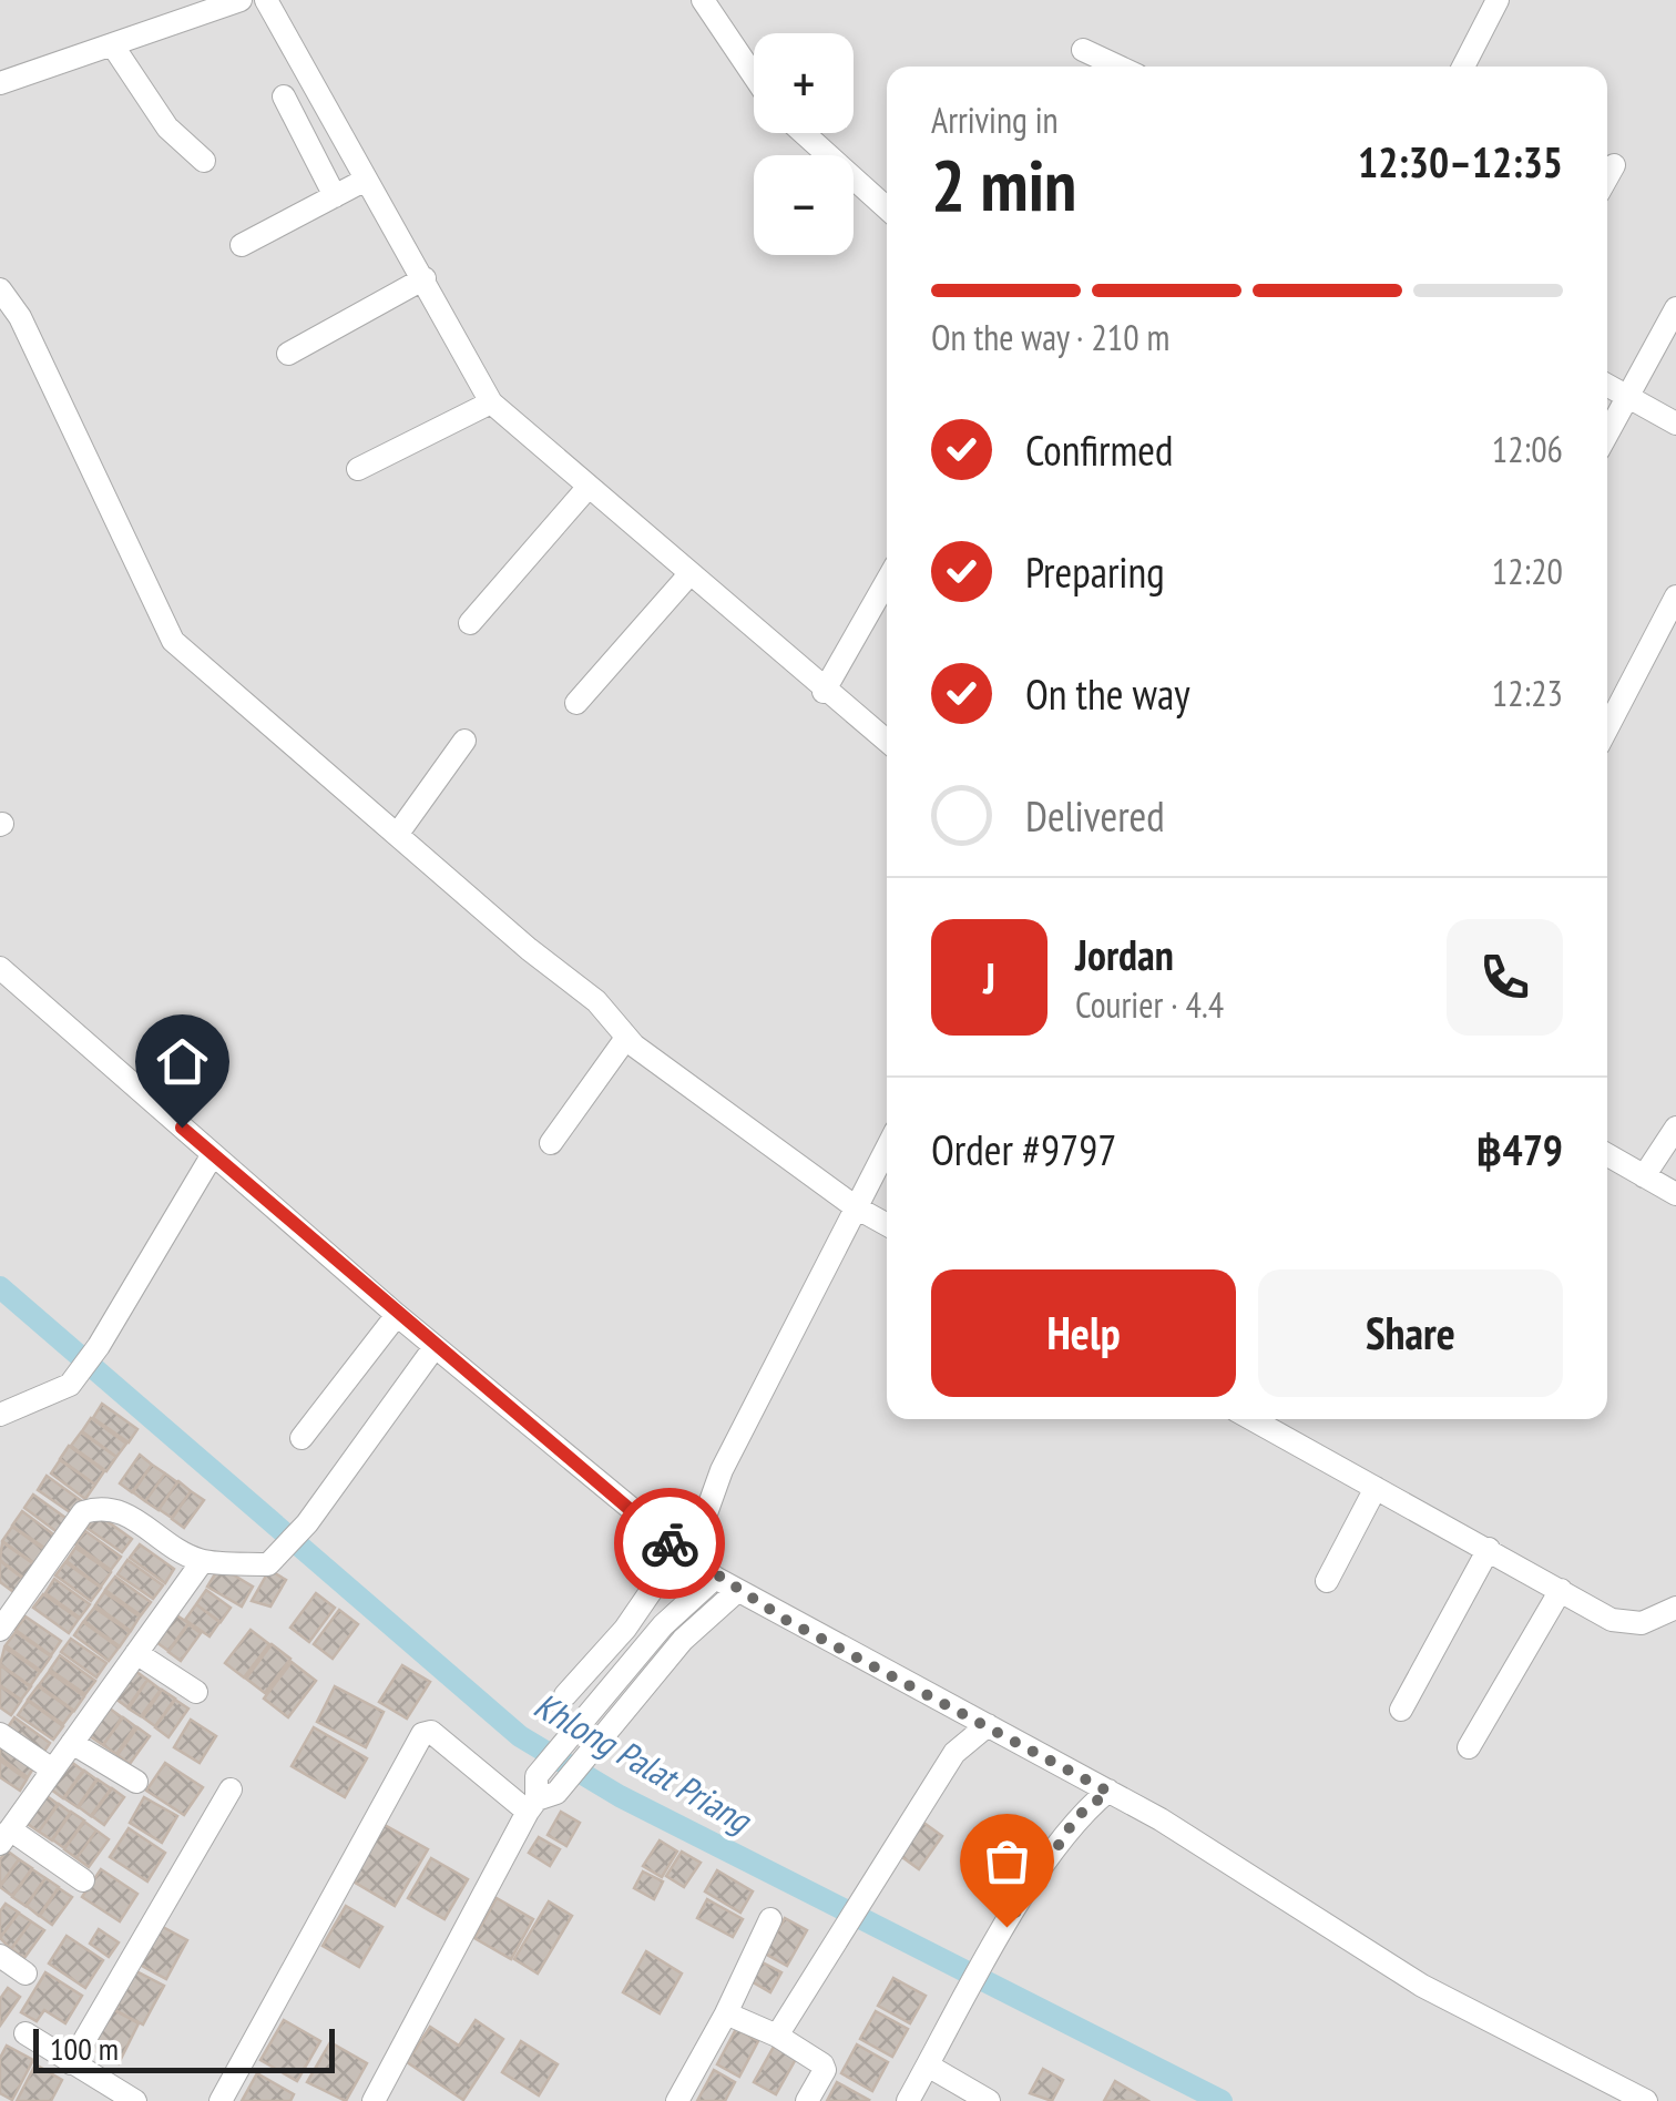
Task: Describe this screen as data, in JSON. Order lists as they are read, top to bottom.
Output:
{
  "water": ["Khlong Palat Priang"],
  "scale_bar": "100 m",
  "page": {
    "map_buttons": ["+", "−"],
    "heading": ["2 min", "Arriving in", "12:30–12:35"],
    "panel": [
      "Jordan",
      "Courier · 4.4",
      "Order #9797",
      "฿479"
    ],
    "bar": "On the way · 210 m",
    "list": [
      ["Confirmed", "12:06"],
      ["Preparing", "12:20"],
      ["On the way", "12:23"],
      "Delivered"
    ],
    "round": "J",
    "buttons": ["Help", "Share"],
    "scale": "100 m"
  }
}
